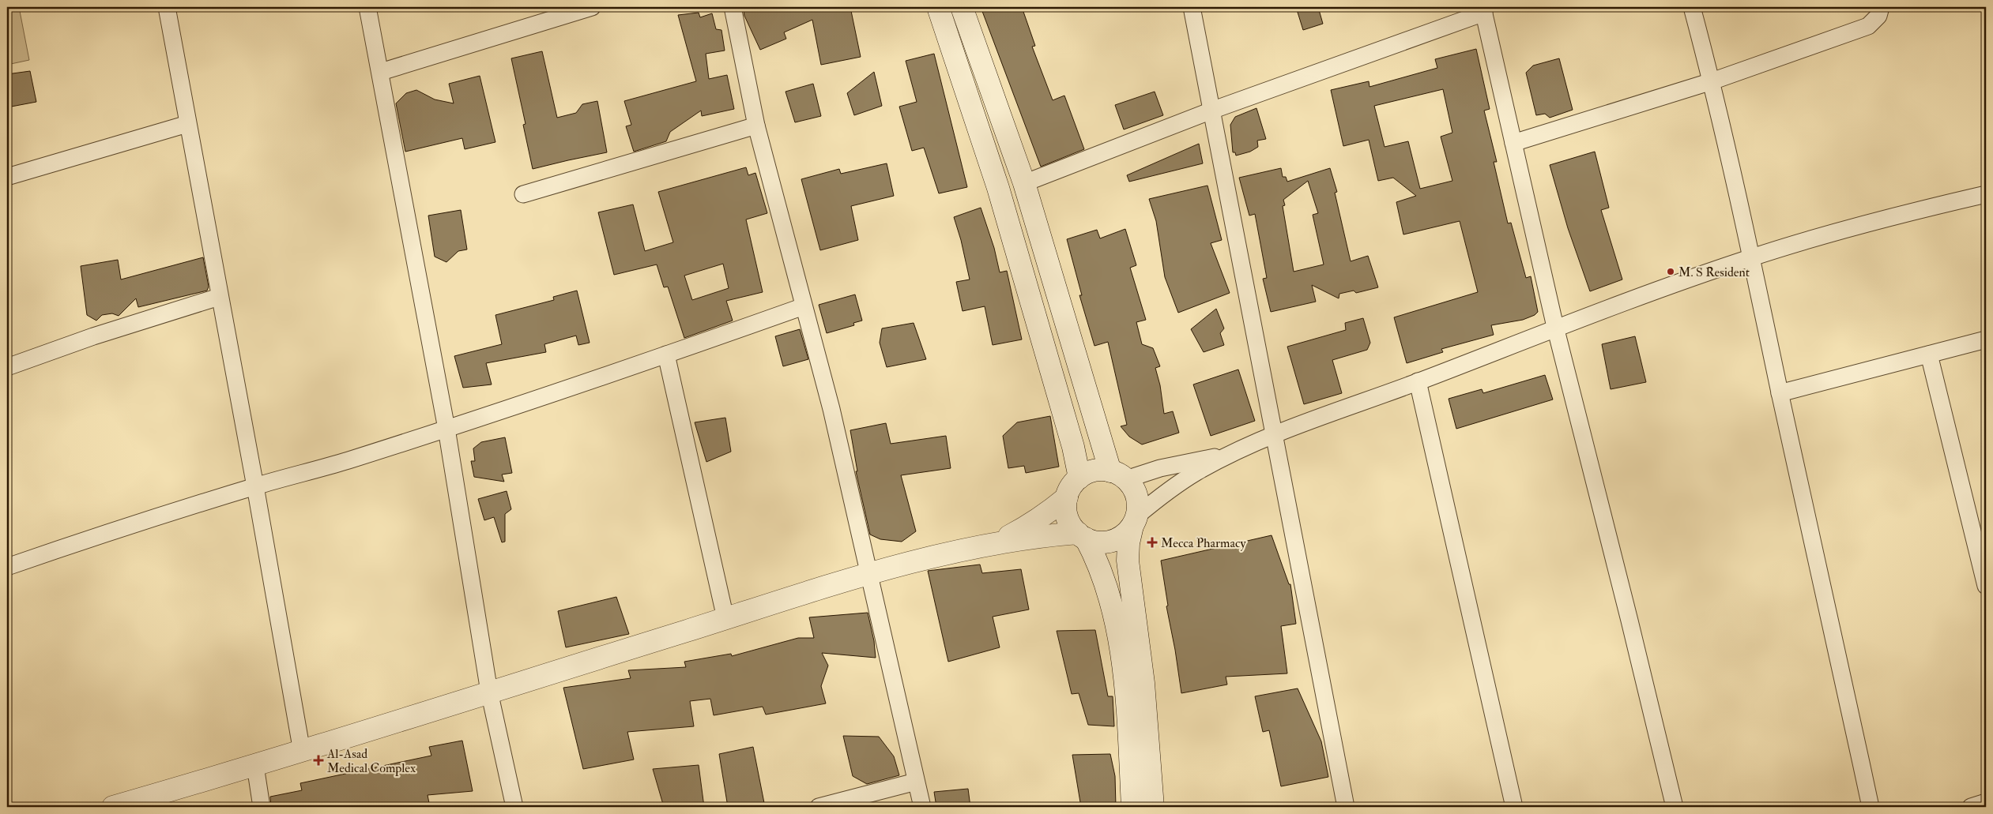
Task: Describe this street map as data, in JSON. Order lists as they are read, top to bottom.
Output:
{
  "places": {
    "other": ["M. S Resident"],
    "health": ["Mecca Pharmacy", "Al-Asad Medical Complex"]
  }
}
